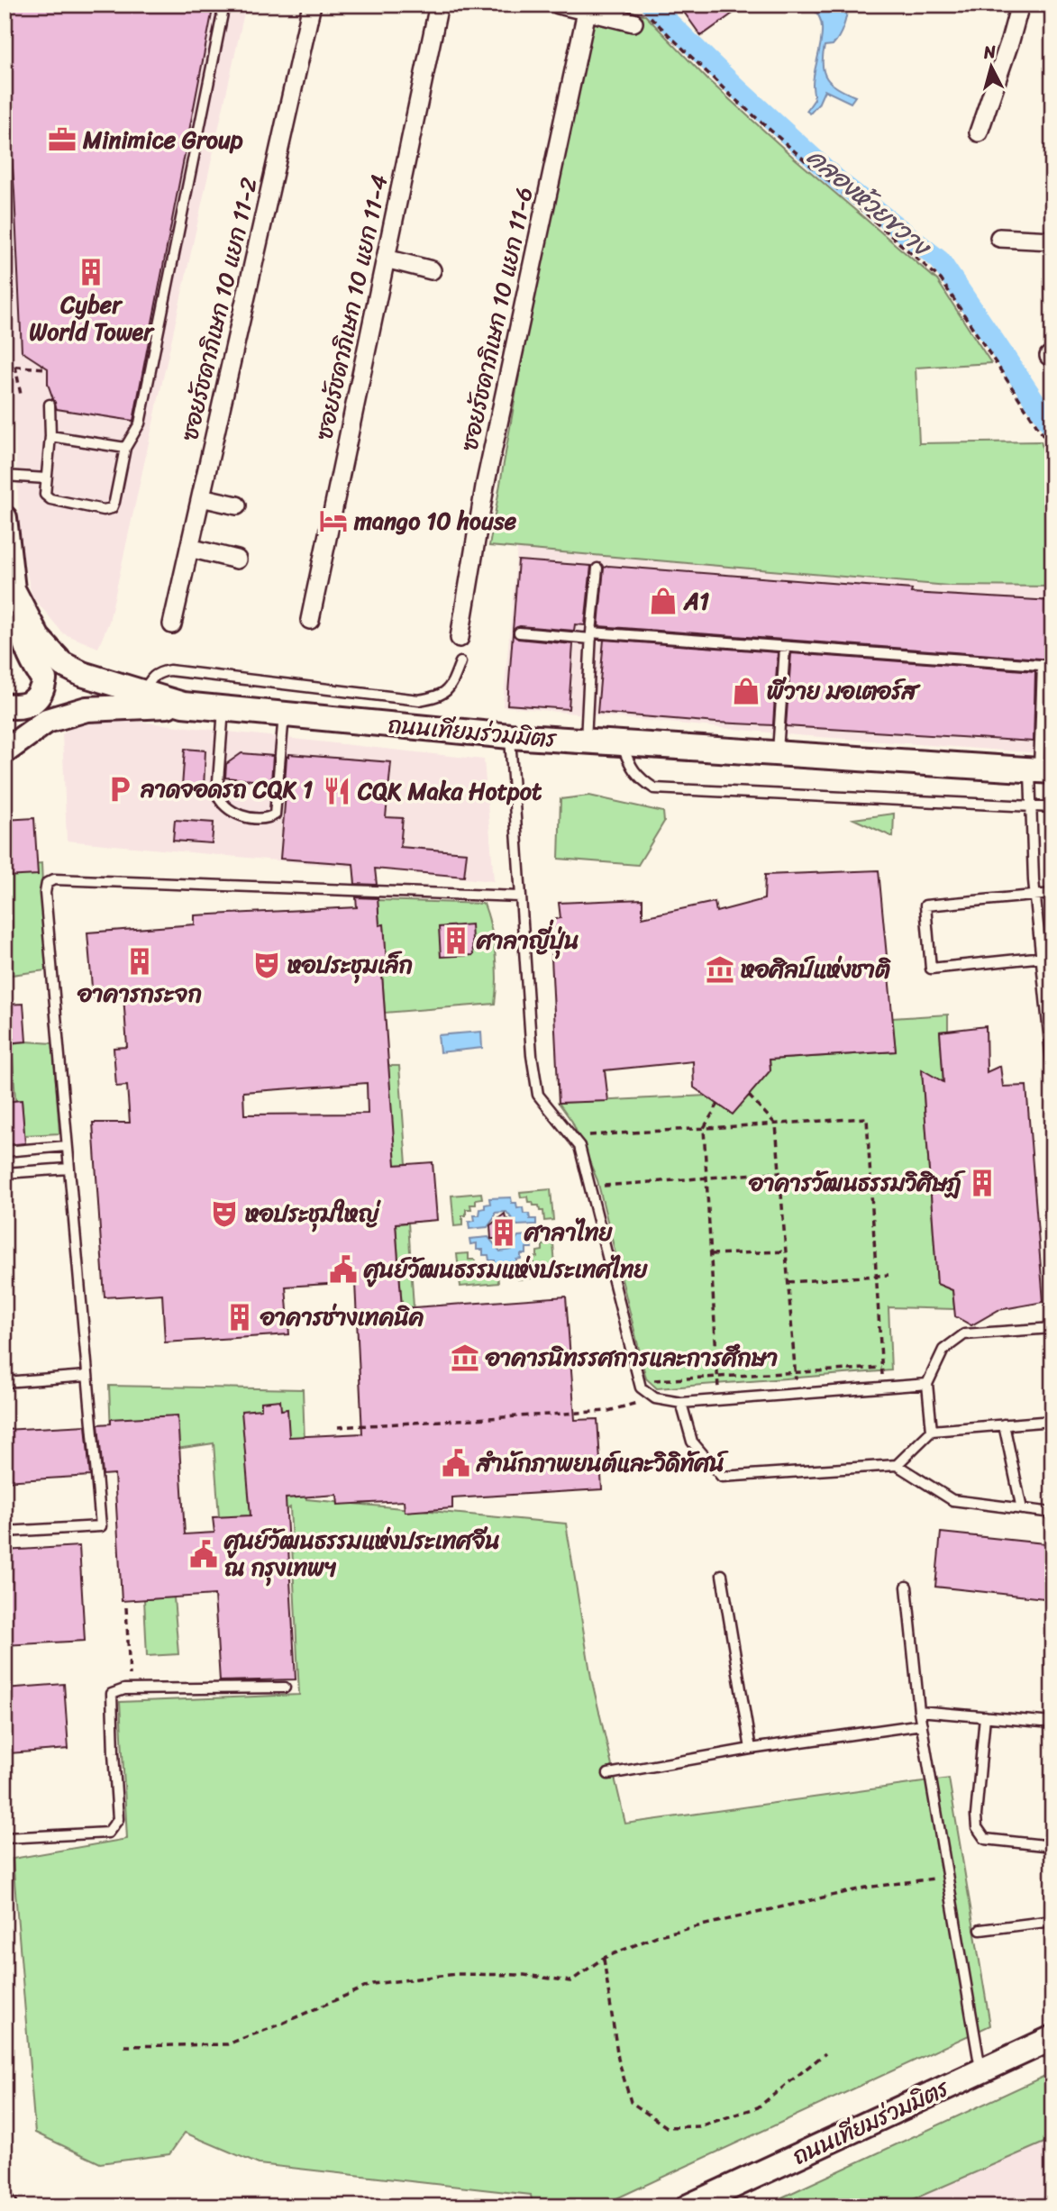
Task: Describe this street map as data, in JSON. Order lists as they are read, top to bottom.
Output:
{
  "streets": {
    "street": [
      "ซอยรัชดาภิเษก 10 แยก 11-4",
      "ซอยรัชดาภิเษก 10 แยก 11-2",
      "ซอยรัชดาภิเษก 10 แยก 11-6",
      "ถนนเทียมร่วมมิตร"
    ]
  },
  "water": ["คลองห้วยขวาง"],
  "places": {
    "office": ["Minimice Group"],
    "building": [
      "Cyber World Tower",
      "ศาลาญี่ปุ่น",
      "อาคารกระจก",
      "อาคารวัฒนธรรมวิศิษฏ์",
      "ศาลาไทย",
      "อาคารช่างเทคนิค"
    ],
    "hotel": ["mango 10 house"],
    "shop": ["A1", "พีวาย มอเตอร์ส"],
    "parking": ["ลาดจอดรถ CQK 1"],
    "restaurant": ["CQK Maka Hotpot"],
    "theatre": ["หอประชุมเล็ก", "หอประชุมใหญ่"],
    "museum": ["หอศิลป์แห่งชาติ", "อาคารนิทรรศการและการศึกษา"],
    "public building": ["ศูนย์วัฒนธรรมแห่งประเทศไทย", "สำนักภาพยนต์และวิดิทัศน์", "ศูนย์วัฒนธรรมแห่งประเทศจีน ณ กรุงเทพฯ"]
  },
  "north": "top"
}
